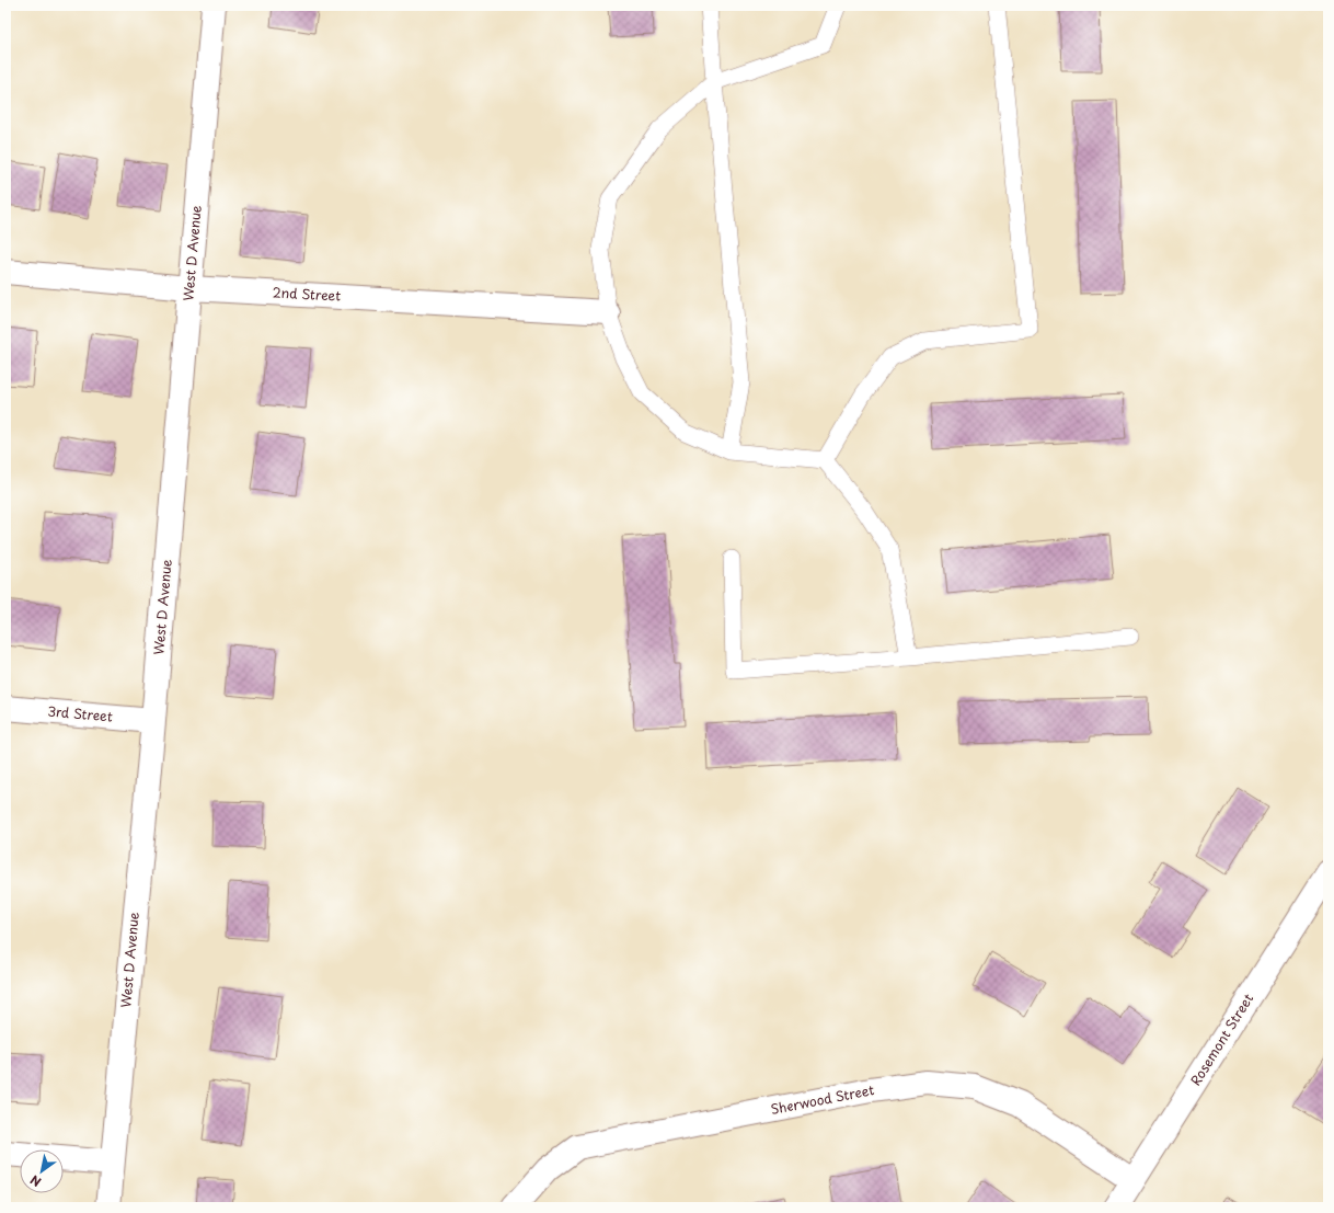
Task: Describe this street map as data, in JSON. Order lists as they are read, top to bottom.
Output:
{
  "streets": {
    "street": [
      "West D Avenue",
      "2nd Street",
      "3rd Street",
      "Rosemont Street",
      "Sherwood Street"
    ]
  },
  "crossings": [
    ["West D Avenue", "2nd Street"],
    ["West D Avenue", "3rd Street"],
    ["Rosemont Street", "Sherwood Street"]
  ],
  "north": "bottom left"
}
